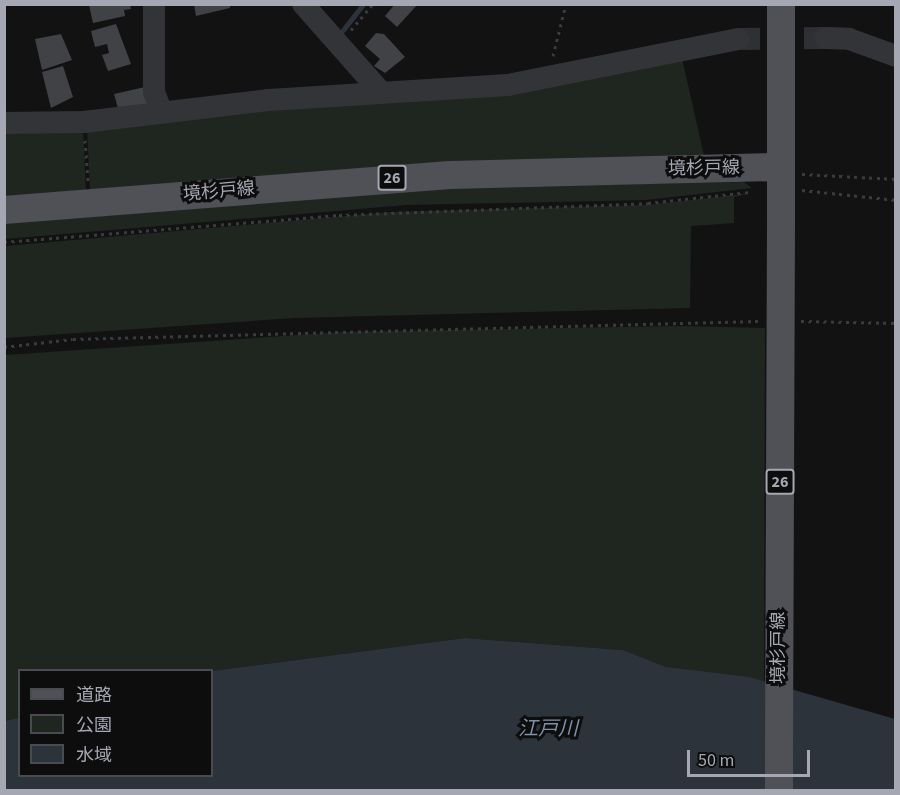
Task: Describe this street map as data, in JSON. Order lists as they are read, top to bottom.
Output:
{
  "streets": {
    "main road": ["境杉戸線", "26"]
  },
  "crossings": [
    ["境杉戸線", "26"]
  ],
  "water": ["江戸川"],
  "legend": ["道路", "公園", "水域"],
  "scale_bar": "50 m"
}
